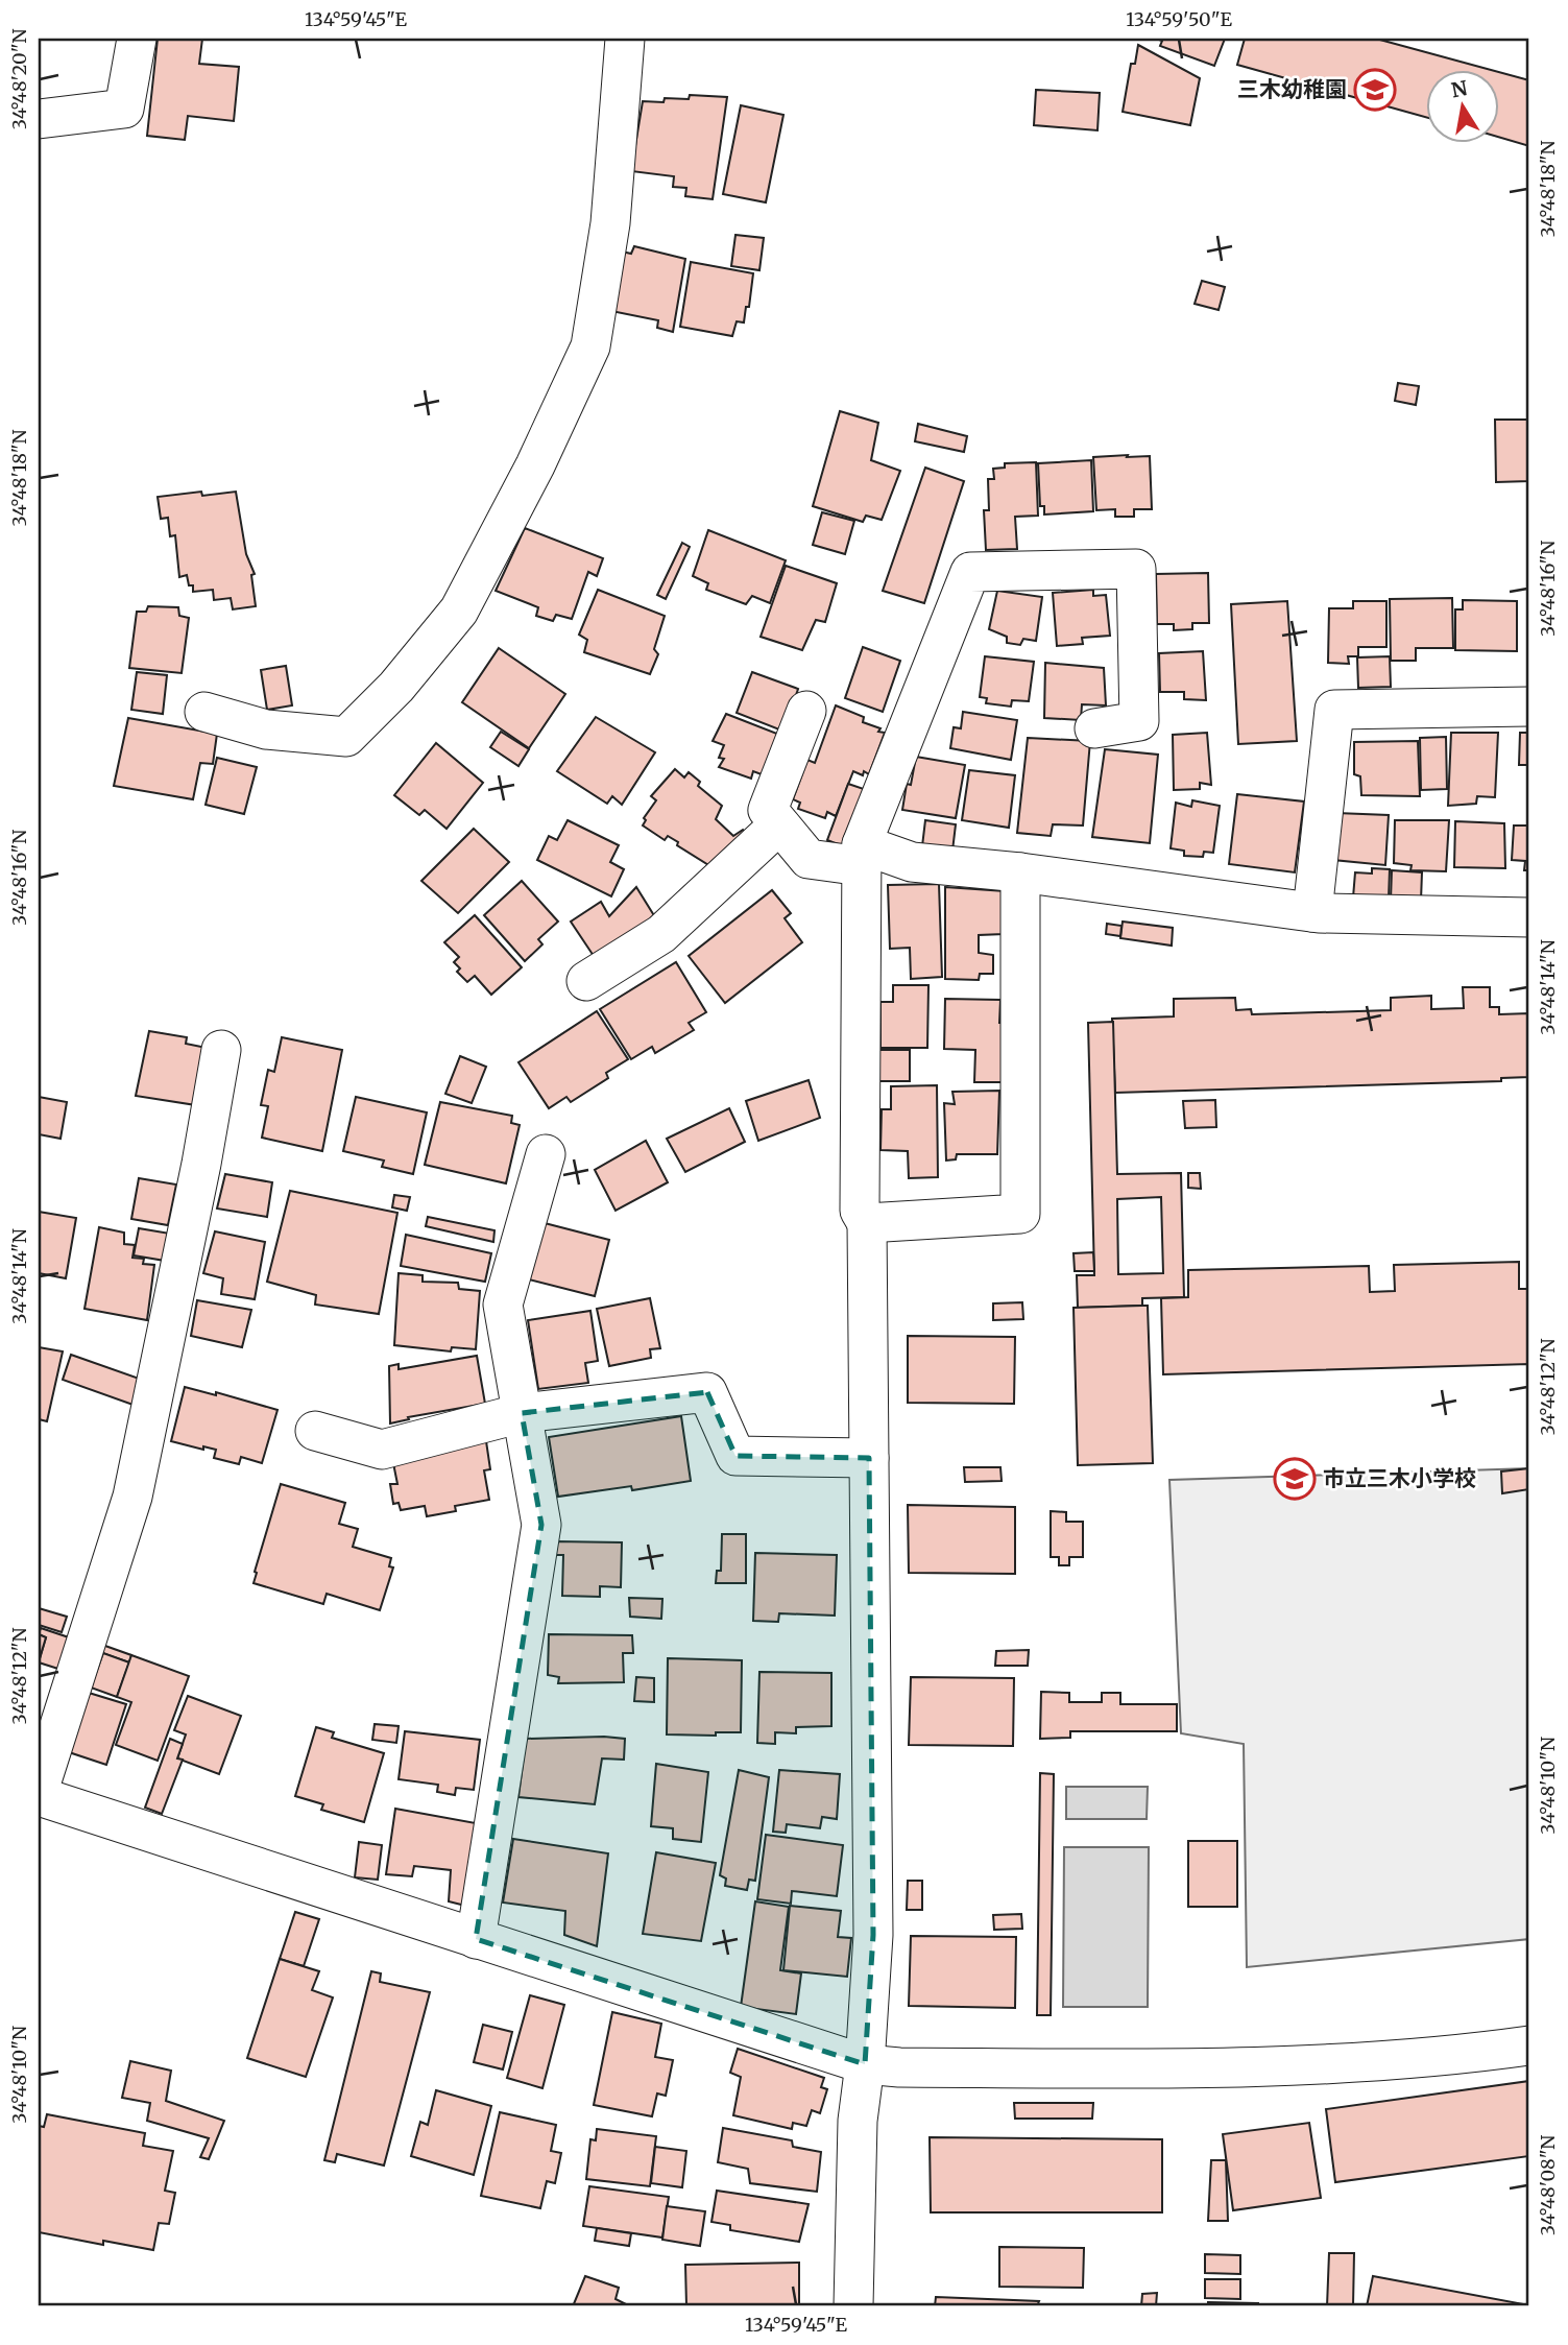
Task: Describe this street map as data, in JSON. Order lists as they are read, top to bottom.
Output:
{
  "places": {
    "school or university": ["三木幼稚園", "市立三木小学校"]
  },
  "north": "top",
  "coordinates": [
    "134°59'45\"E",
    "134°59'50\"E",
    "34°48'20\"N",
    "34°48'18\"N",
    "34°48'16\"N",
    "34°48'14\"N",
    "34°48'12\"N",
    "34°48'10\"N",
    "34°48'08\"N"
  ]
}
